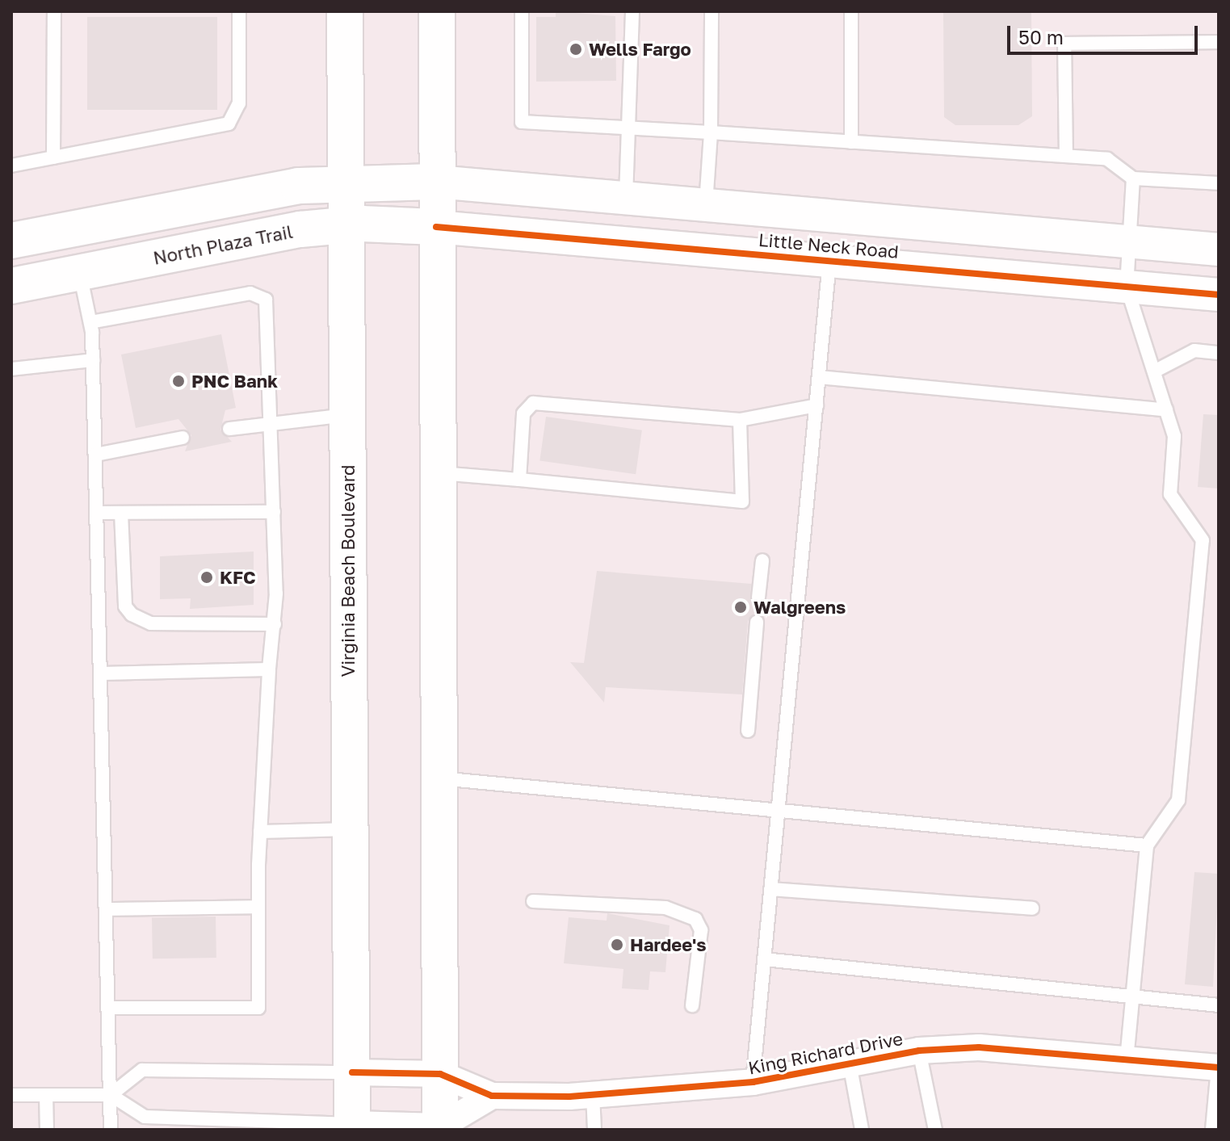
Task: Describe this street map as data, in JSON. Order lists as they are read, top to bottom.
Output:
{
  "streets": {
    "main road": ["North Plaza Trail", "Virginia Beach Boulevard"],
    "street": ["Little Neck Road", "King Richard Drive"]
  },
  "crossings": [
    ["North Plaza Trail", "Little Neck Road"],
    ["North Plaza Trail", "Virginia Beach Boulevard"]
  ],
  "places": [
    "Wells Fargo",
    "PNC Bank",
    "KFC",
    "Walgreens",
    "Hardee's"
  ],
  "scale_bar": "50 m"
}
